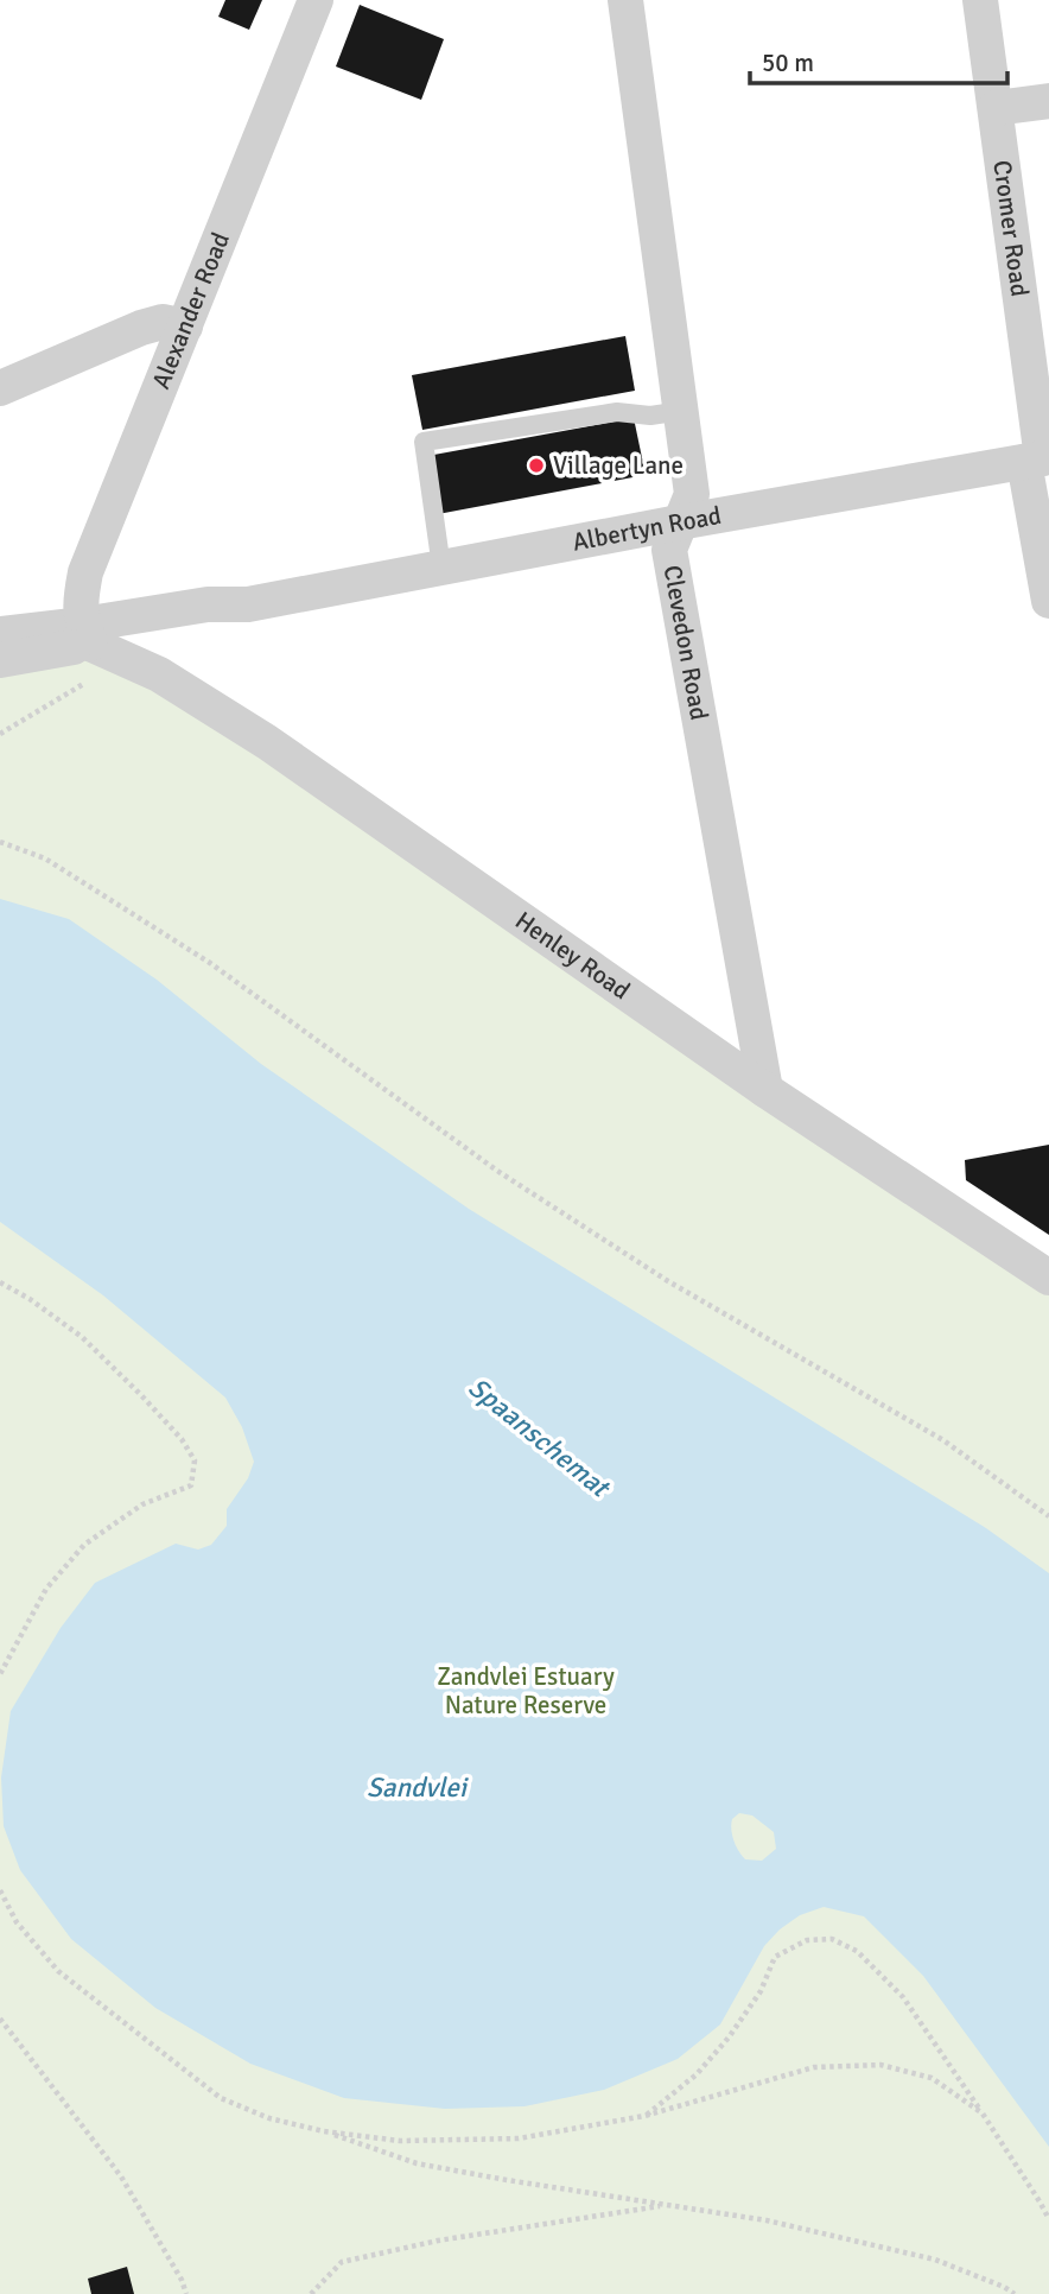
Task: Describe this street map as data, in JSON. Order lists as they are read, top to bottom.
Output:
{
  "streets": {
    "street": [
      "Cromer Road",
      "Alexander Road",
      "Albertyn Road",
      "Clevedon Road",
      "Henley Road"
    ]
  },
  "crossings": [
    ["Cromer Road", "Albertyn Road"],
    ["Alexander Road", "Albertyn Road"],
    ["Alexander Road", "Henley Road"],
    ["Albertyn Road", "Clevedon Road"],
    ["Albertyn Road", "Henley Road"],
    ["Clevedon Road", "Henley Road"]
  ],
  "water": ["Spaanschemat", "Sandvlei"],
  "parks": ["Zandvlei Estuary Nature Reserve"],
  "places": ["Village Lane"],
  "scale_bar": "50 m"
}
